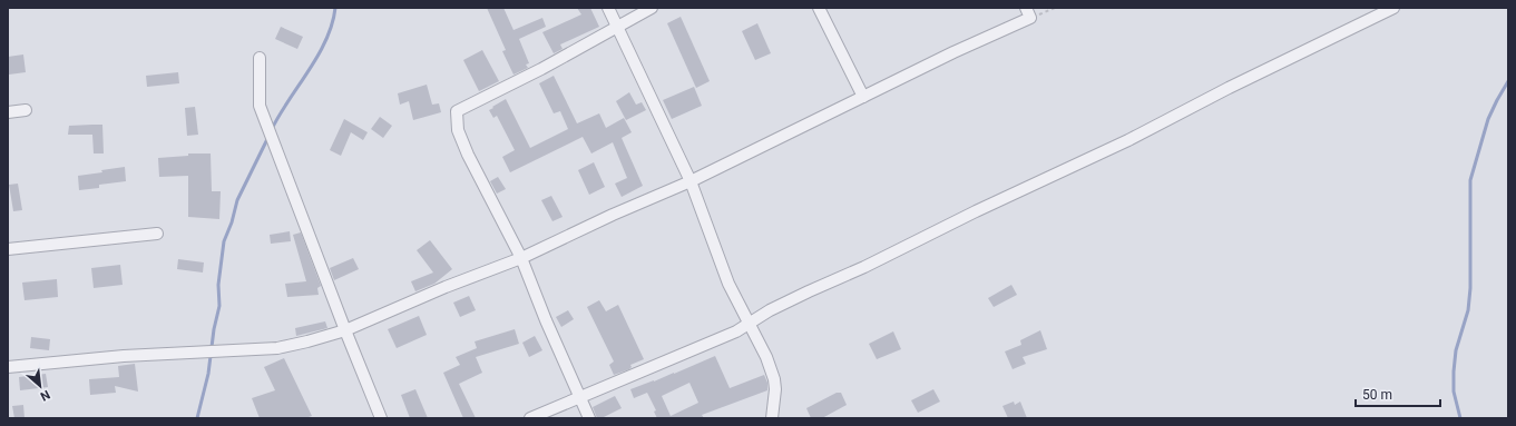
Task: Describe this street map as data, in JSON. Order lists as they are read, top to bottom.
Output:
{
  "scale_bar": "50 m",
  "north": "bottom right"
}
